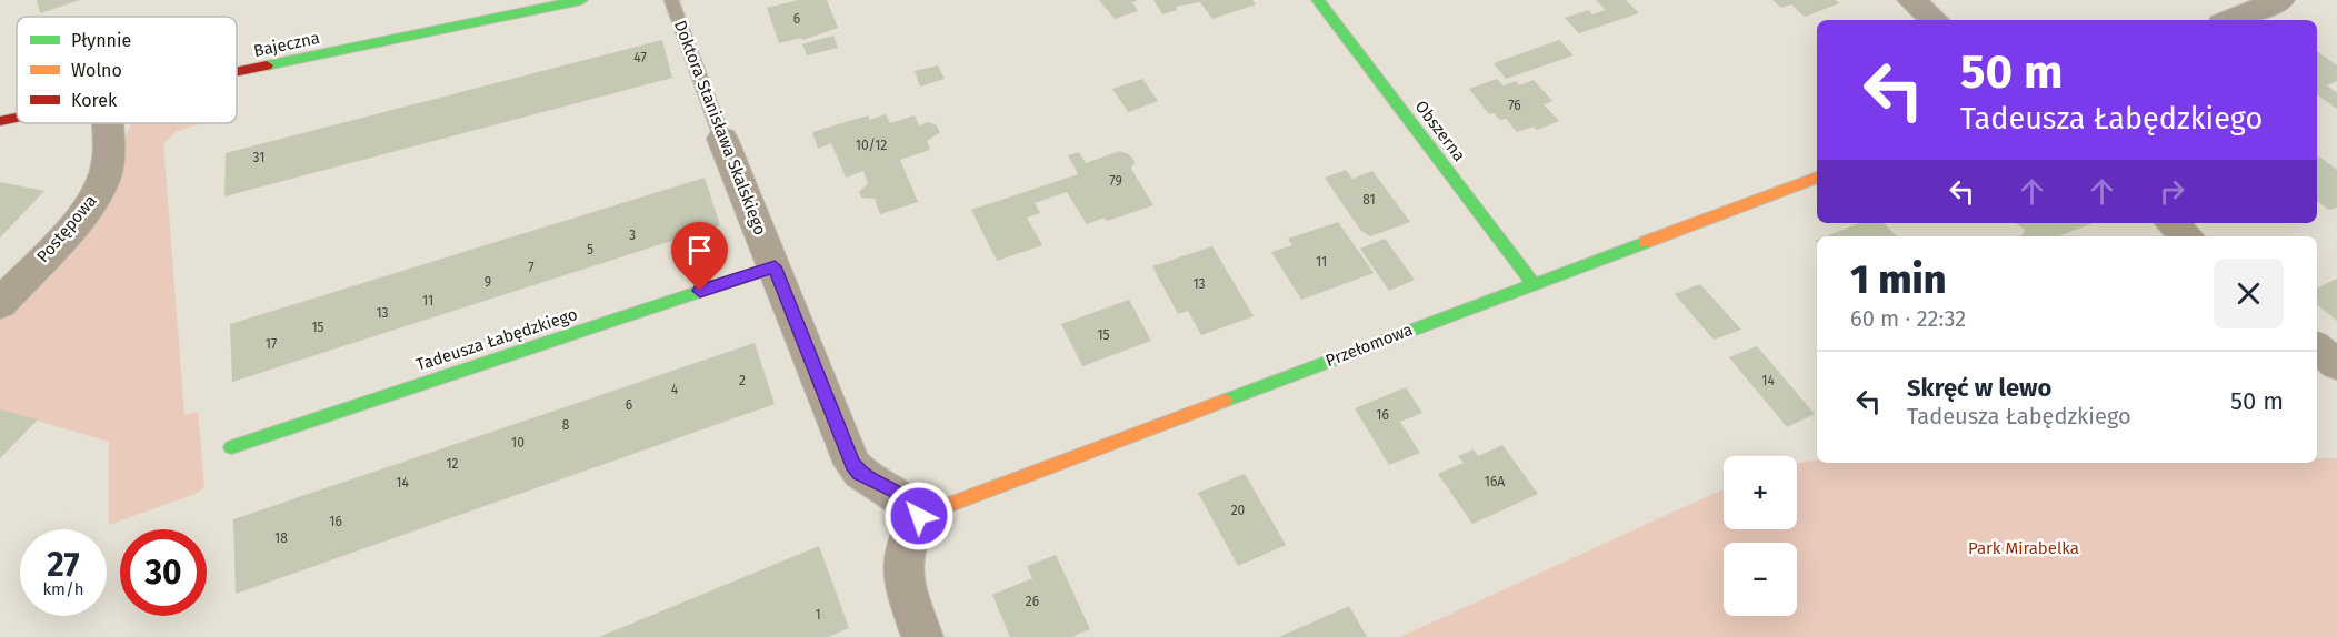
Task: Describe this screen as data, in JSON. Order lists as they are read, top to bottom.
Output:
{
  "streets": {
    "street": [
      "Bajeczna",
      "Doktora Stanisława Skalskiego",
      "Obszerna",
      "Postępowa",
      "Tadeusza Łabędzkiego",
      "Przełomowa"
    ]
  },
  "crossings": [
    ["Doktora Stanisława Skalskiego", "Tadeusza Łabędzkiego"],
    ["Doktora Stanisława Skalskiego", "Przełomowa"],
    ["Obszerna", "Przełomowa"]
  ],
  "parks": ["Park Mirabelka"],
  "house_numbers": [
    "6",
    "47",
    "76",
    "10/12",
    "31",
    "79",
    "81",
    "3",
    "5",
    "11",
    "7",
    "9",
    "13",
    "11",
    "13",
    "15",
    "15",
    "17",
    "2",
    "14",
    "4",
    "6",
    "16",
    "8",
    "10",
    "12",
    "16A",
    "14",
    "20",
    "16",
    "18",
    "26",
    "1"
  ],
  "legend": ["Płynnie", "Wolno", "Korek"],
  "page": {
    "turn": ["50 m", "Tadeusza Łabędzkiego"],
    "heading": ["1 min", "60 m · 22:32"],
    "list": [
      {
        "name": "Skręć w lewo",
        "note": "Tadeusza Łabędzkiego",
        "value": "50 m"
      }
    ],
    "map_buttons": ["+", "−"],
    "speed": "27 km/h",
    "limit": "30"
  }
}
